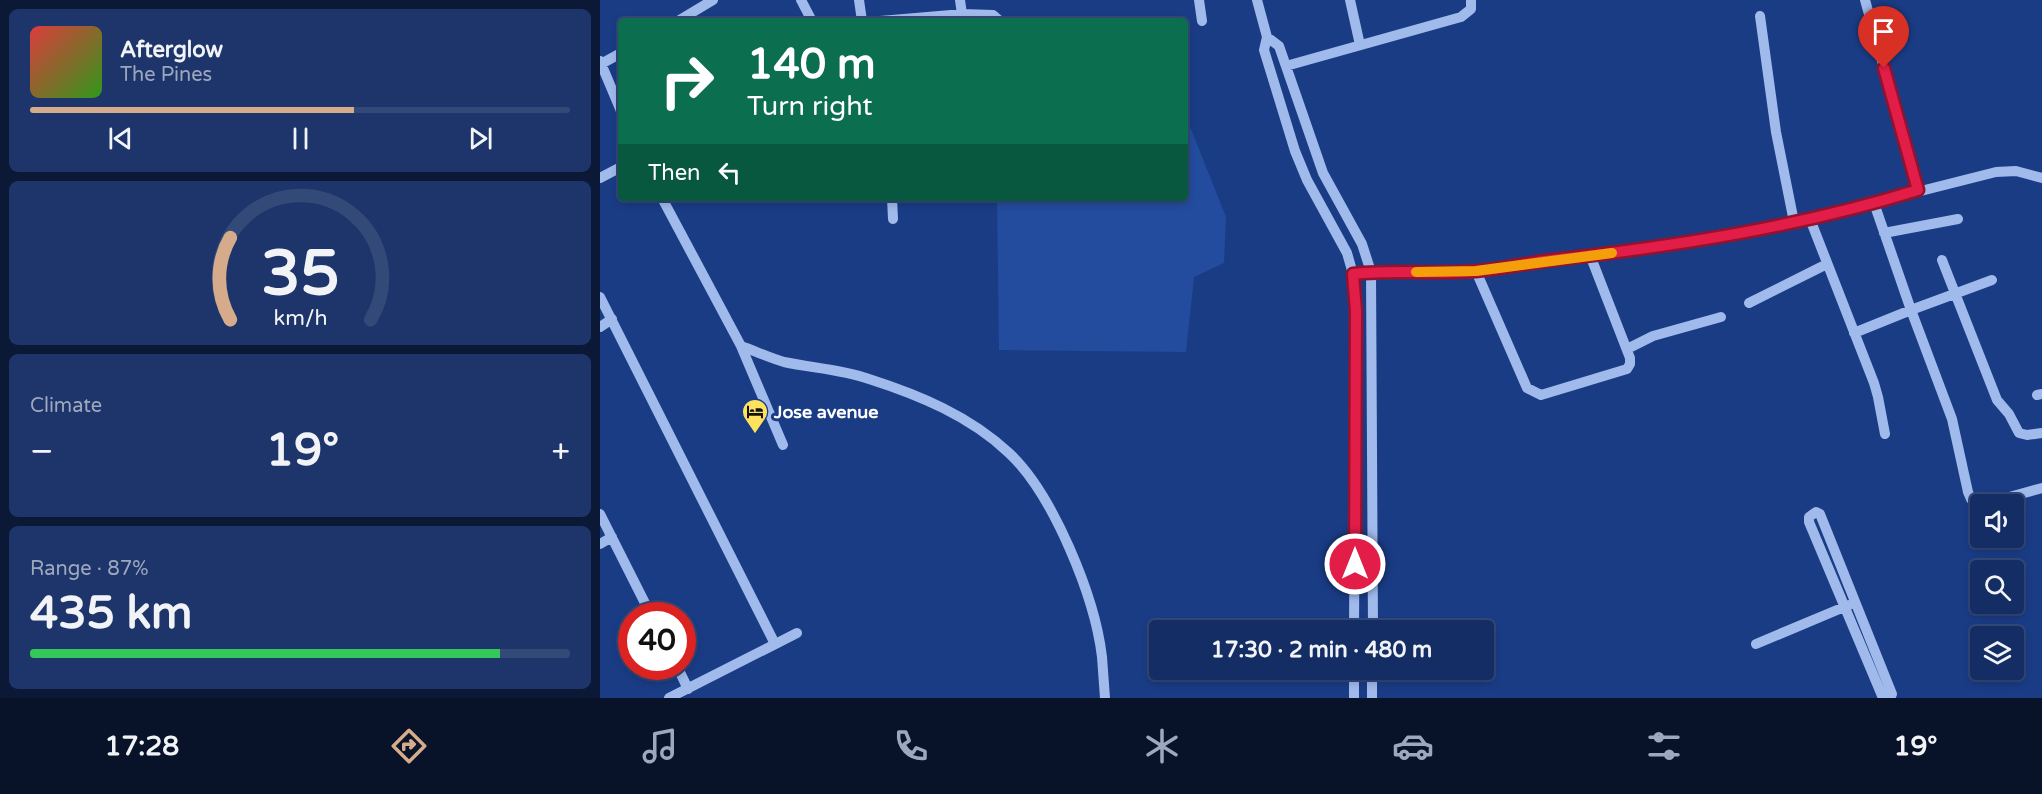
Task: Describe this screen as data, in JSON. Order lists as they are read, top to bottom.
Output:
{
  "places": {
    "hotel": ["Jose avenue"]
  },
  "page": {
    "turn": ["140 m", "Turn right"],
    "song": ["Afterglow", "The Pines"],
    "then": "Then",
    "tile": [
      "Climate",
      ["Range · 87%", "435 km"]
    ],
    "heat": ["−", "19°", "+"],
    "limit": "40",
    "trip": "17:30 · 2 min · 480 m",
    "tabs": ["17:28", "19°"],
    "gauge": ["35", "km/h"]
  }
}
